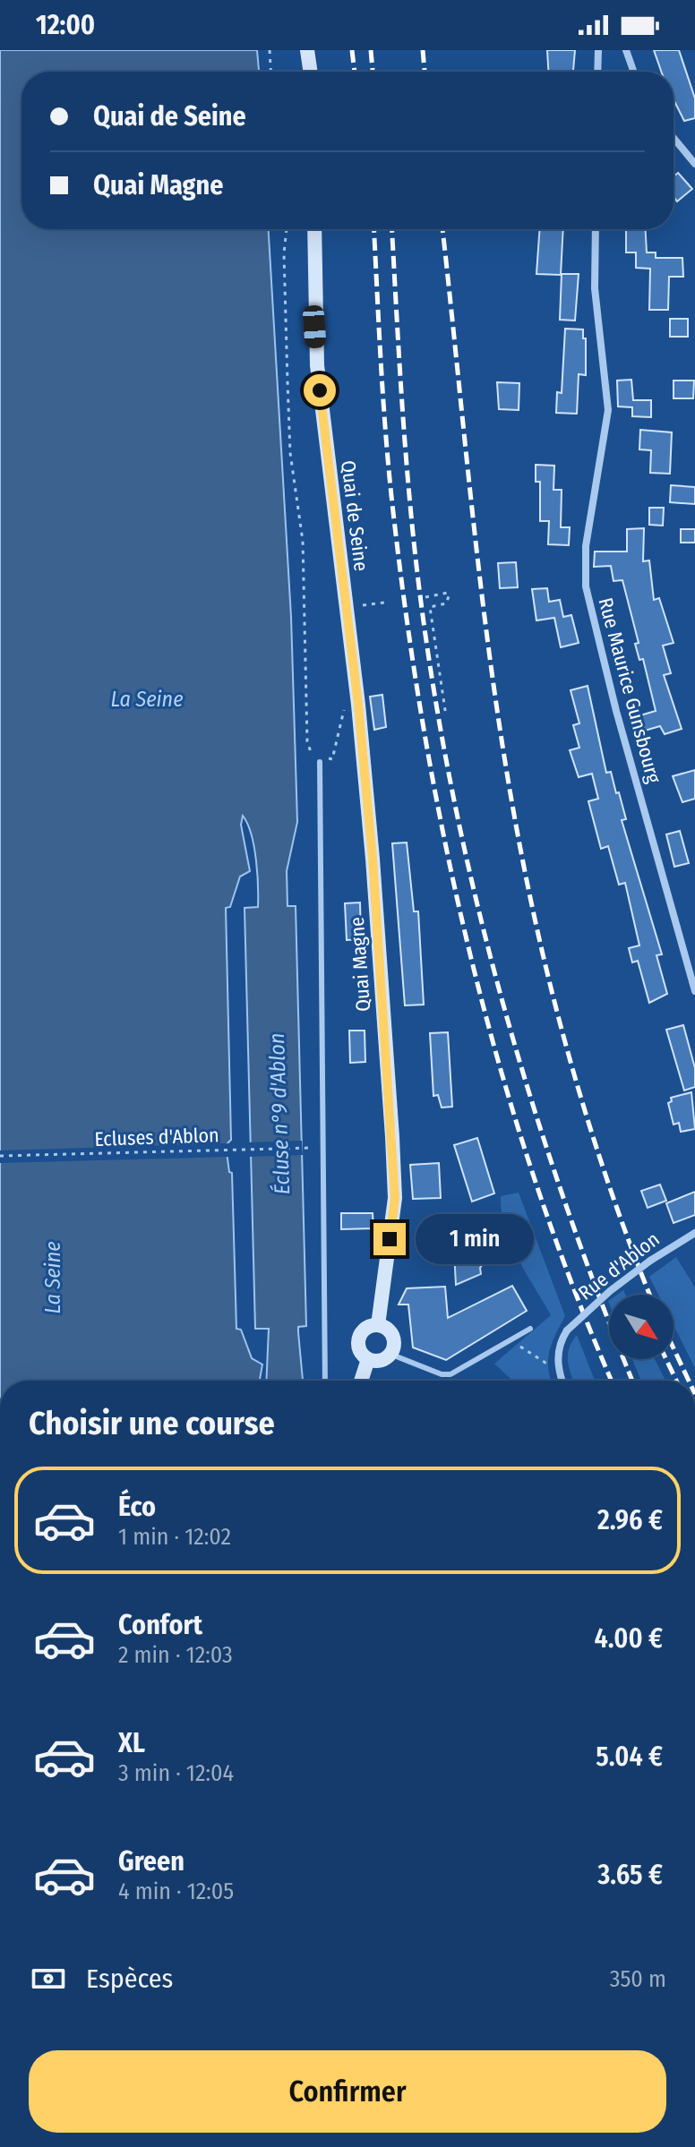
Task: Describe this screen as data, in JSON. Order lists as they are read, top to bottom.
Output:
{
  "streets": {
    "main road": ["Quai de Seine", "Quai Magne"],
    "street": ["Rue Maurice Gunsbourg", "Rue d'Ablon"],
    "path": ["Ecluses d'Ablon"]
  },
  "crossings": [
    ["Quai de Seine", "Quai Magne"]
  ],
  "water": ["La Seine", "Écluse n°9 d'Ablon"],
  "north": "bottom right",
  "page": {
    "status": "12:00",
    "banner": ["Quai de Seine", "Quai Magne"],
    "bubble": "1 min",
    "heading": "Choisir une course",
    "list": [
      {
        "name": "Éco",
        "note": "1 min · 12:02",
        "value": "2.96 €"
      },
      {
        "name": "Confort",
        "note": "2 min · 12:03",
        "value": "4.00 €"
      },
      {
        "name": "XL",
        "note": "3 min · 12:04",
        "value": "5.04 €"
      },
      {
        "name": "Green",
        "note": "4 min · 12:05",
        "value": "3.65 €"
      }
    ],
    "pay": ["Espèces", "350 m"],
    "buttons": "Confirmer"
  }
}
